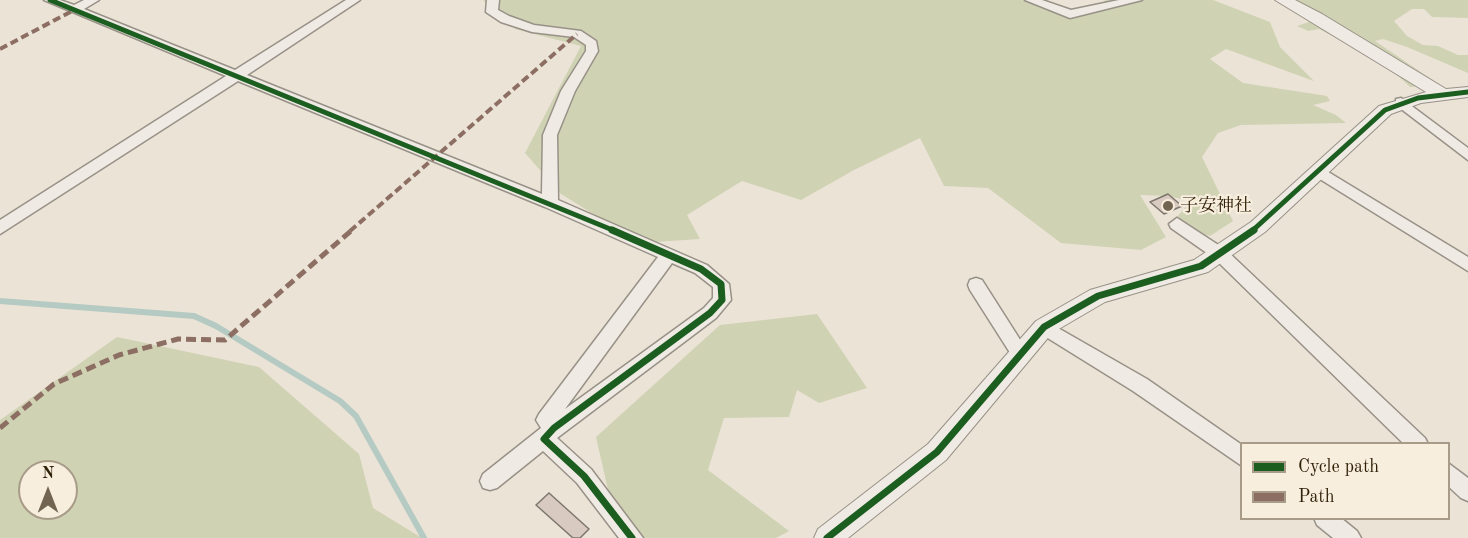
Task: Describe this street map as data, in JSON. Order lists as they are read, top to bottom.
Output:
{
  "places": ["子安神社"],
  "legend": ["Cycle path", "Path"],
  "north": "top"
}
